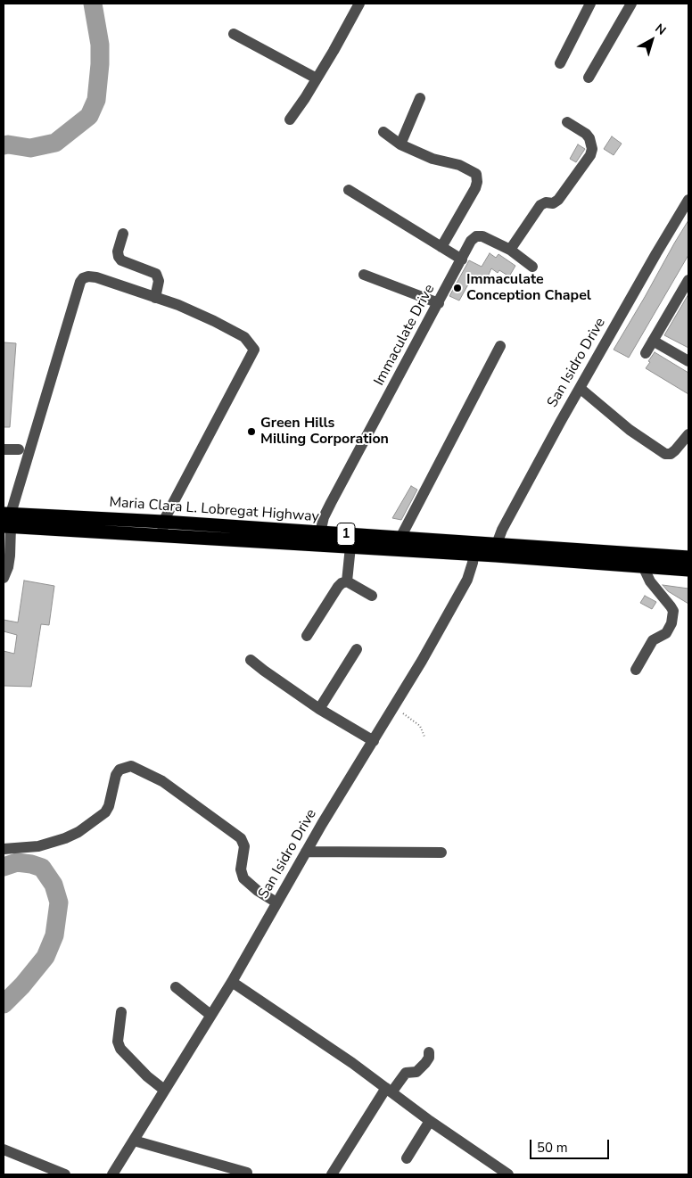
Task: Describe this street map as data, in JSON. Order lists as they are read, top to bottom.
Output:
{
  "streets": {
    "highway": ["Maria Clara L. Lobregat Highway", "1"],
    "street": ["Immaculate Drive", "San Isidro Drive"]
  },
  "crossings": [
    ["Immaculate Drive", "Maria Clara L. Lobregat Highway"],
    ["San Isidro Drive", "Maria Clara L. Lobregat Highway"]
  ],
  "places": ["Immaculate Conception Chapel", "Green Hills Milling Corporation"],
  "scale_bar": "50 m",
  "north": "top right"
}
